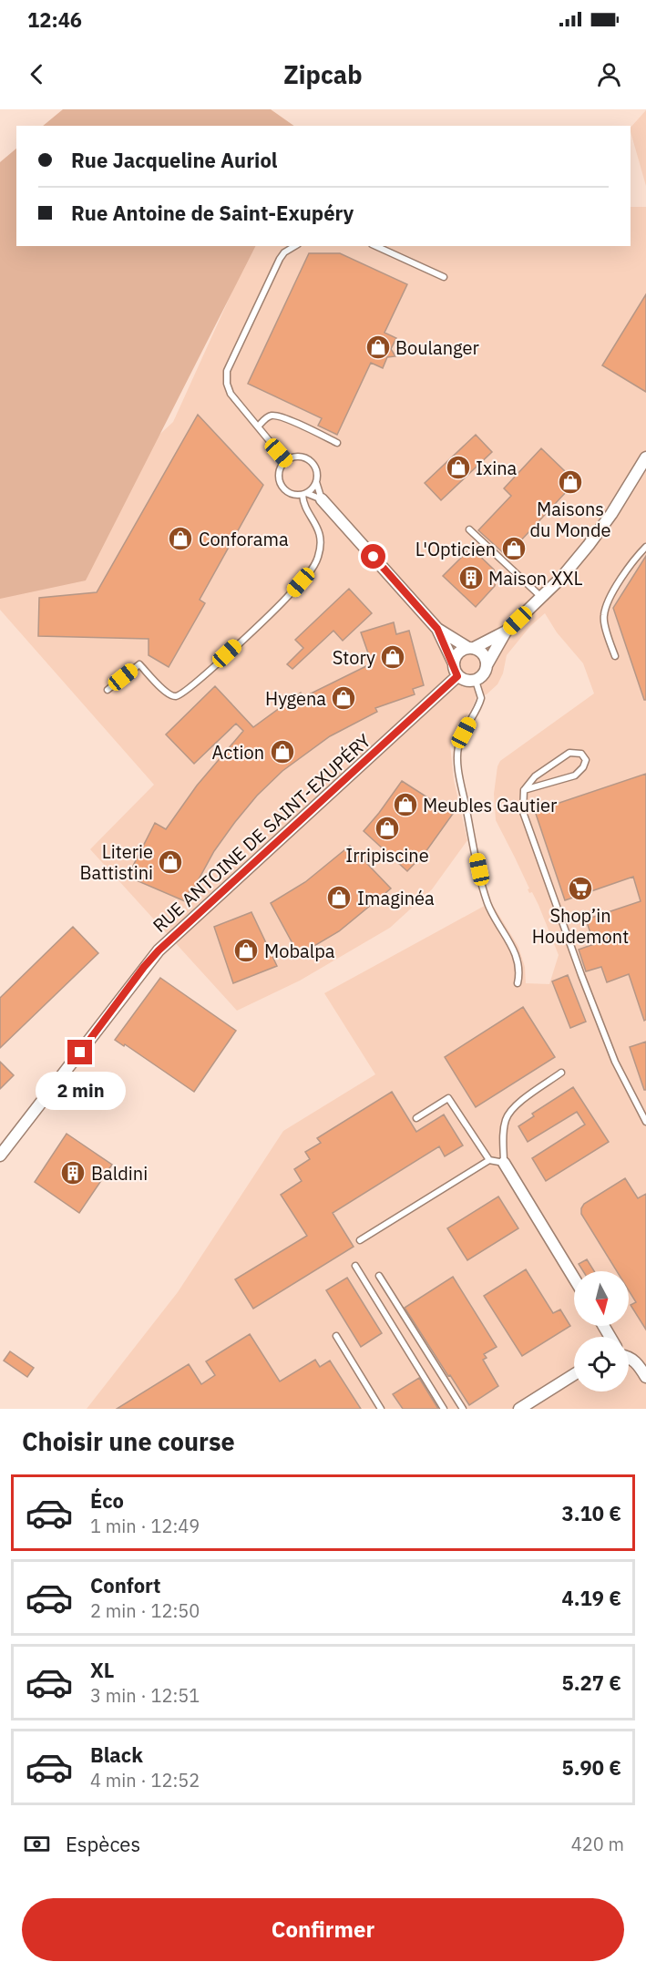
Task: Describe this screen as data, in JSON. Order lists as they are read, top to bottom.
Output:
{
  "streets": {
    "street": ["RUE ANTOINE DE SAINT-EXUPÉRY"]
  },
  "places": {
    "shop": [
      "Boulanger",
      "Ixina",
      "Maisons du Monde",
      "Conforama",
      "L'Opticien",
      "Story",
      "Hygena",
      "Action",
      "Meubles Gautier",
      "Irripiscine",
      "Literie Battistini",
      "Imaginéa",
      "Mobalpa"
    ],
    "building": ["Maison XXL", "Baldini"],
    "supermarket": ["Shop’in Houdemont"]
  },
  "north": "bottom",
  "page": {
    "status": "12:46",
    "header": "Zipcab",
    "banner": ["Rue Jacqueline Auriol", "Rue Antoine de Saint-Exupéry"],
    "bubble": "2 min",
    "heading": "Choisir une course",
    "list": [
      {
        "name": "Éco",
        "note": "1 min · 12:49",
        "value": "3.10 €"
      },
      {
        "name": "Confort",
        "note": "2 min · 12:50",
        "value": "4.19 €"
      },
      {
        "name": "XL",
        "note": "3 min · 12:51",
        "value": "5.27 €"
      },
      {
        "name": "Black",
        "note": "4 min · 12:52",
        "value": "5.90 €"
      }
    ],
    "pay": ["Espèces", "420 m"],
    "buttons": "Confirmer"
  }
}
